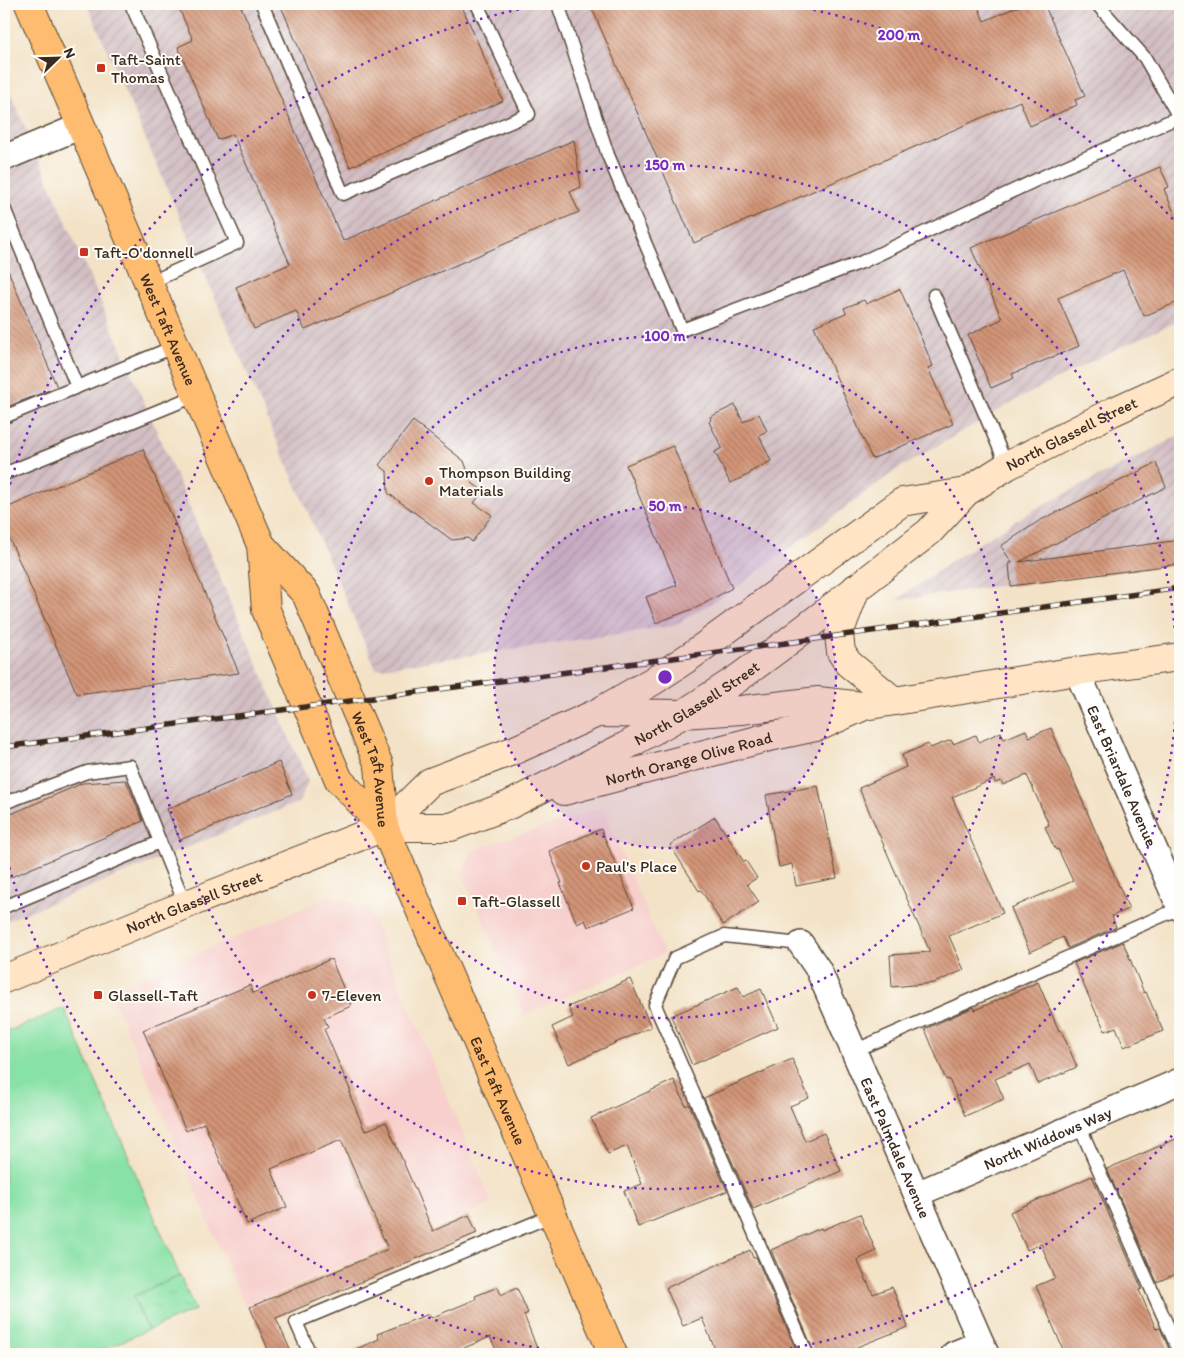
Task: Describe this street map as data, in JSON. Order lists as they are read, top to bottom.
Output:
{
  "streets": {
    "main road": [
      "West Taft Avenue",
      "North Glassell Street",
      "North Orange Olive Road",
      "East Taft Avenue"
    ],
    "street": ["East Briardale Avenue", "North Widdows Way", "East Palmdale Avenue"]
  },
  "crossings": [
    ["West Taft Avenue", "North Glassell Street"],
    ["West Taft Avenue", "East Taft Avenue"],
    ["North Glassell Street", "North Orange Olive Road"],
    ["North Glassell Street", "East Taft Avenue"],
    ["North Orange Olive Road", "East Briardale Avenue"],
    ["North Widdows Way", "East Palmdale Avenue"]
  ],
  "places": {
    "transit": [
      "Taft-Saint Thomas",
      "Taft-O'donnell",
      "Taft-Glassell",
      "Glassell-Taft"
    ],
    "other": ["Thompson Building Materials", "Paul's Place", "7-Eleven"]
  },
  "north": "top right",
  "rings": [
    "200 m",
    "150 m",
    "100 m",
    "50 m"
  ]
}
